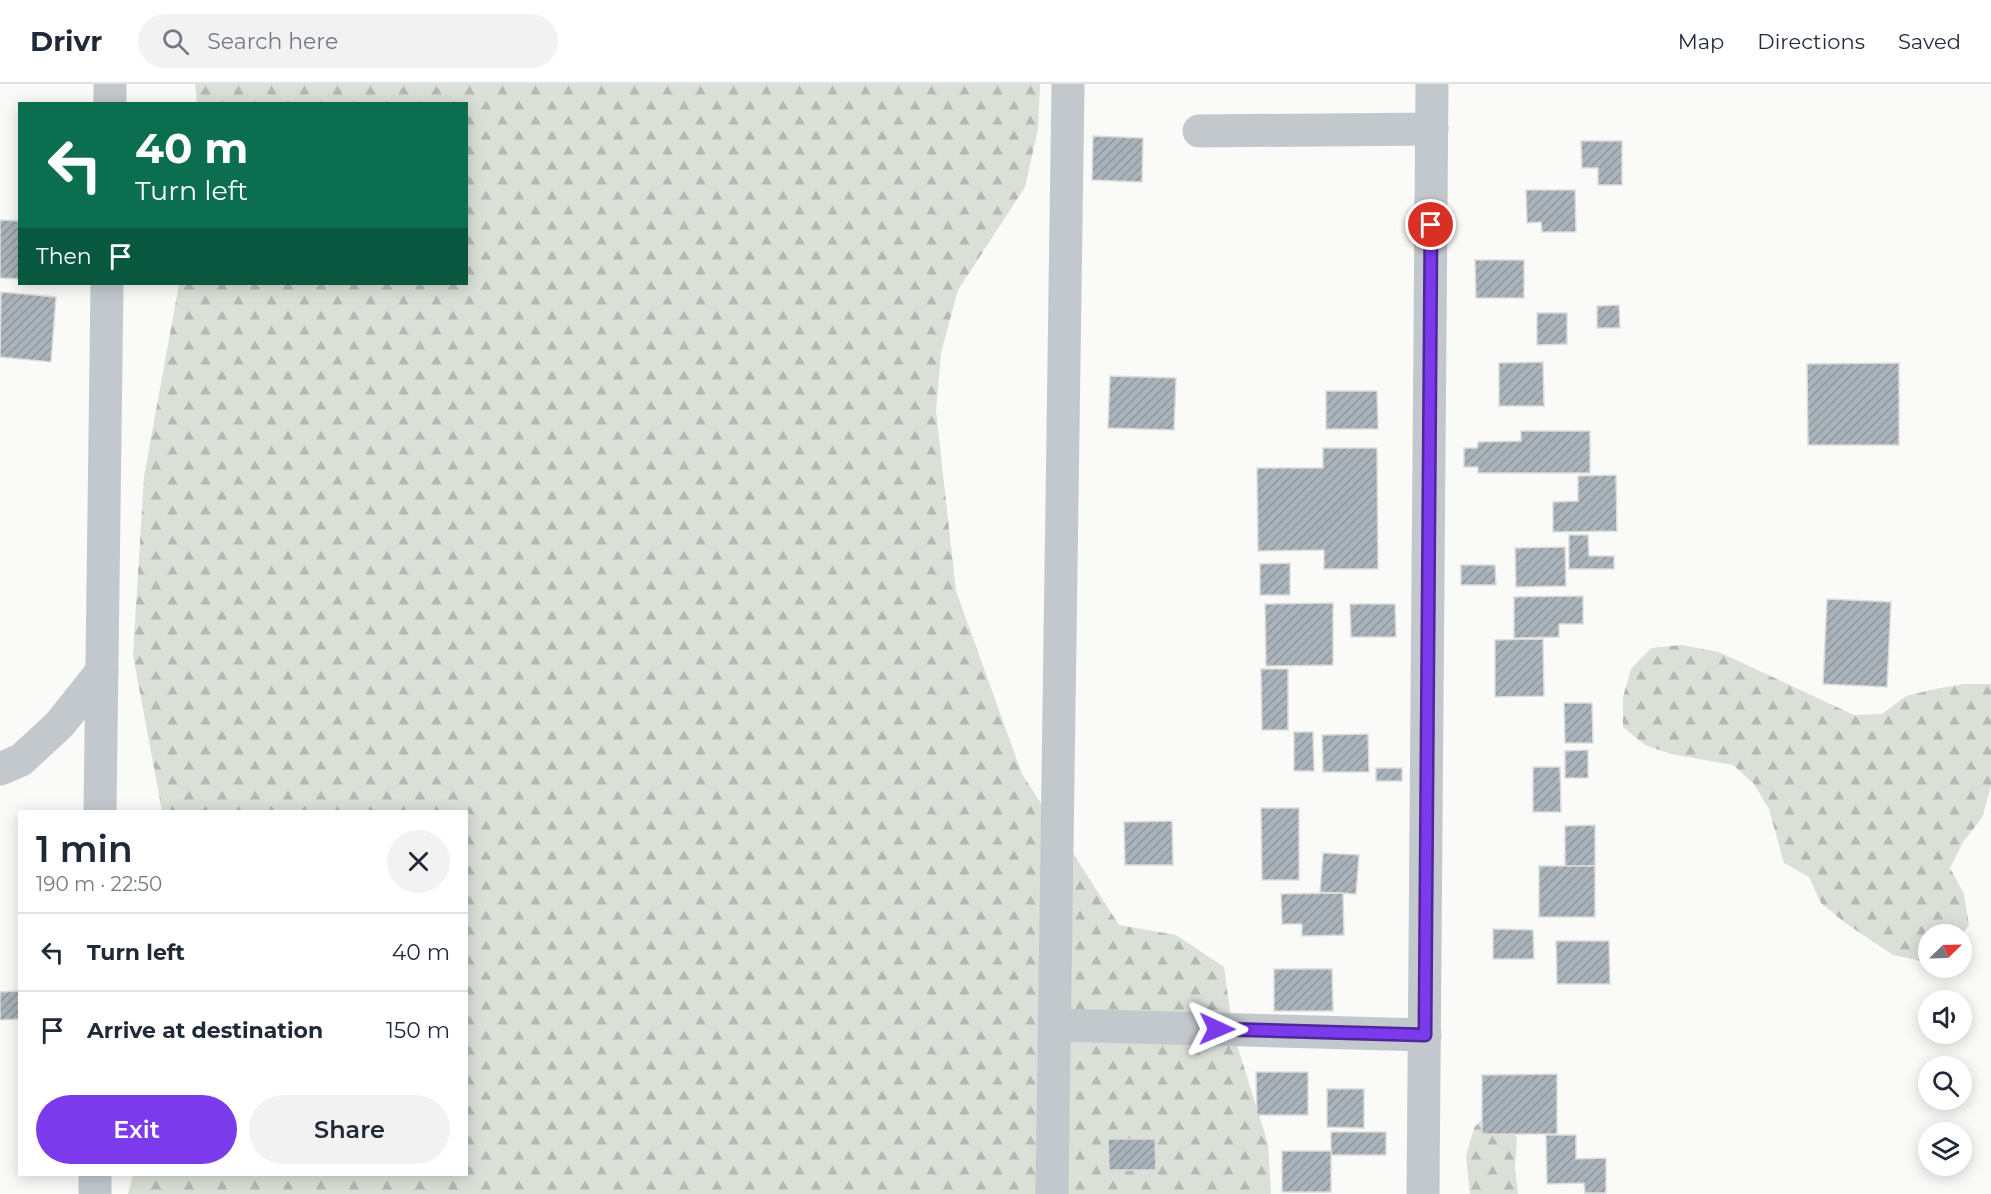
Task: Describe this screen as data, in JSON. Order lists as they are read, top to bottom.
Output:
{
  "north": "top right",
  "page": {
    "header": "Drivr",
    "search": "Search here",
    "nav": ["Map", "Directions", "Saved"],
    "turn": ["40 m", "Turn left"],
    "then": "Then",
    "heading": ["1 min", "190 m · 22:50"],
    "list": [
      {
        "name": "Turn left",
        "value": "40 m"
      },
      {
        "name": "Arrive at destination",
        "value": "150 m"
      }
    ],
    "buttons": ["Exit", "Share"]
  }
}
